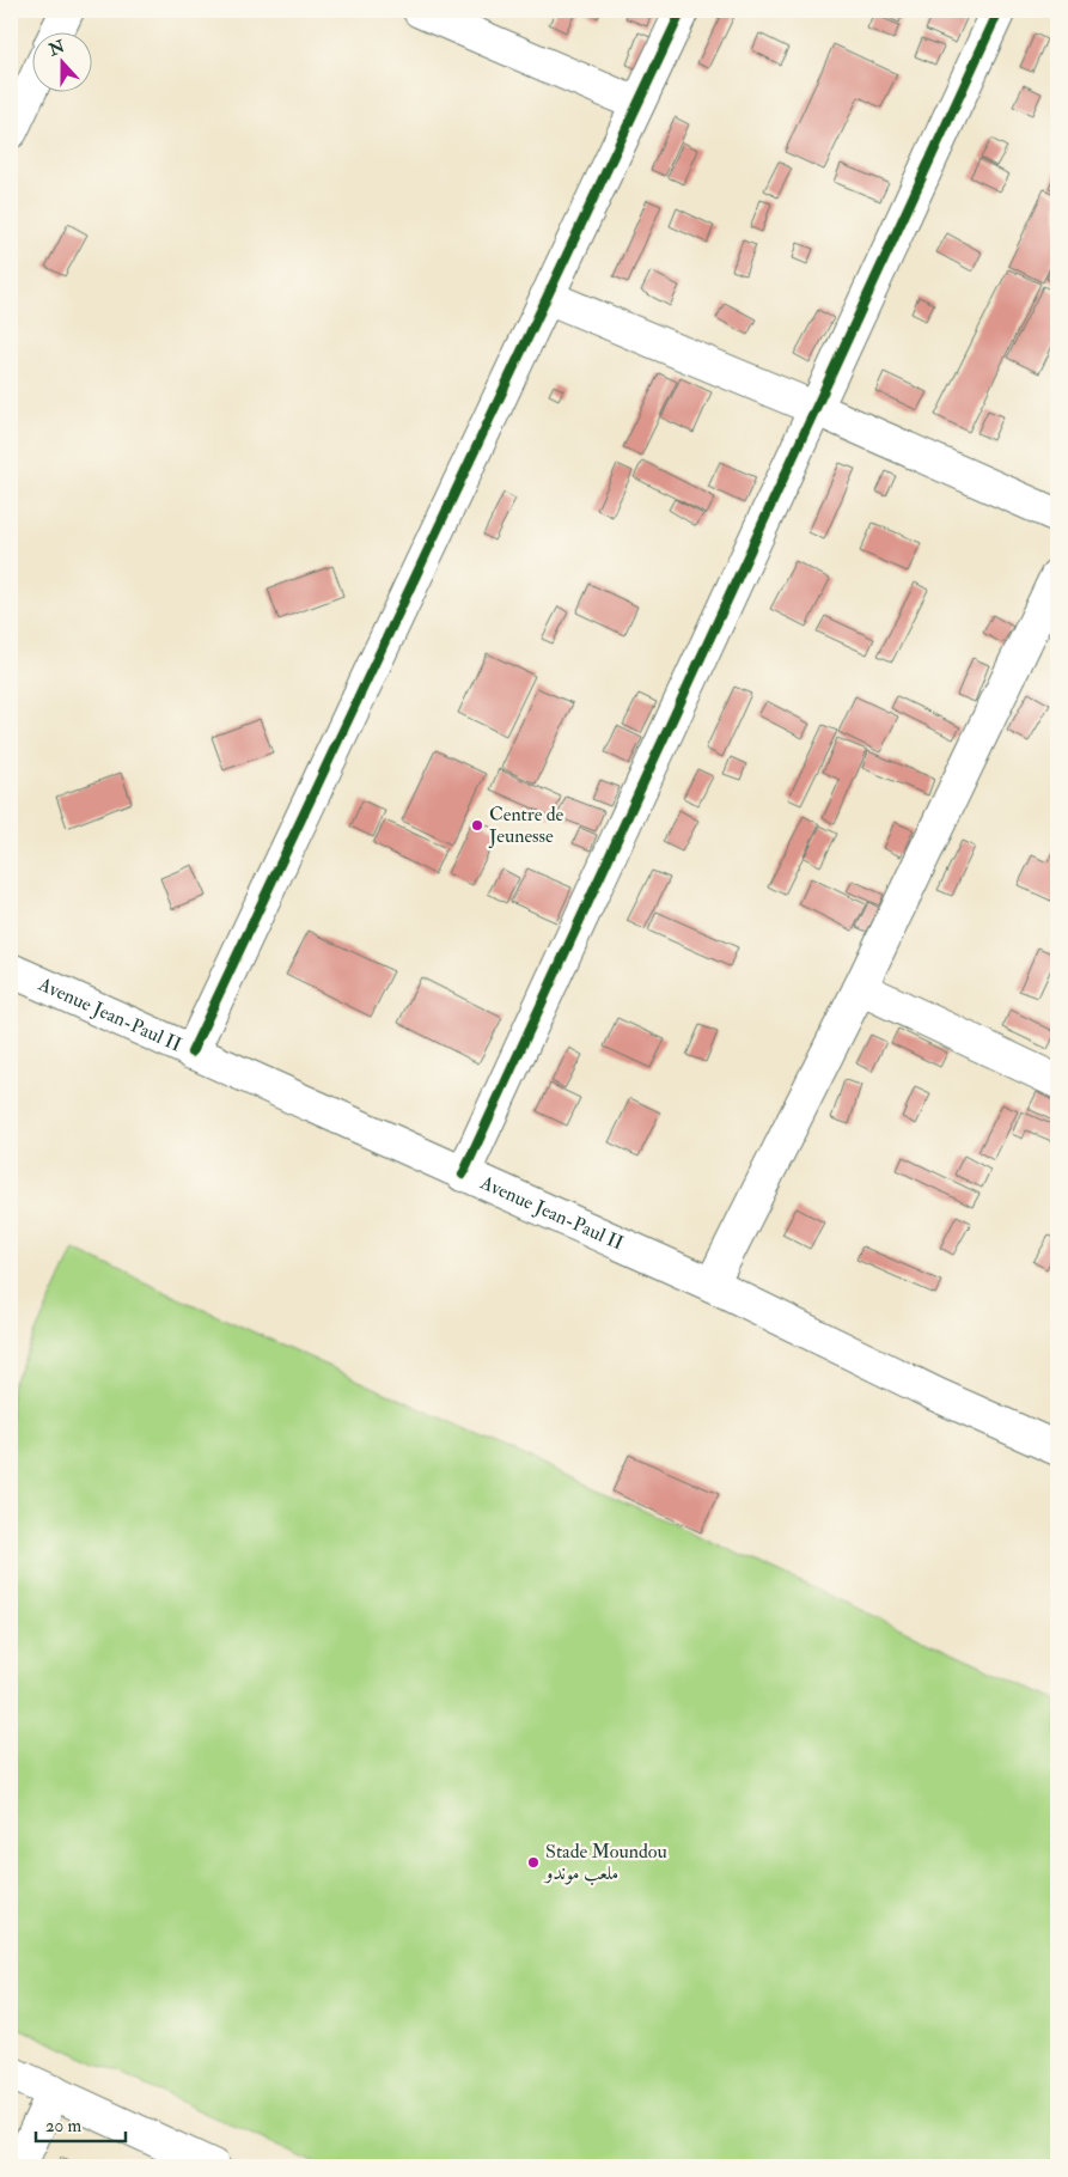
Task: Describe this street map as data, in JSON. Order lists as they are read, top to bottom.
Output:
{
  "streets": {
    "street": ["Avenue Jean-Paul II"]
  },
  "places": ["Centre de Jeunesse", "Stade Moundou ملعب موندو"],
  "scale_bar": "20 m",
  "north": "top"
}
